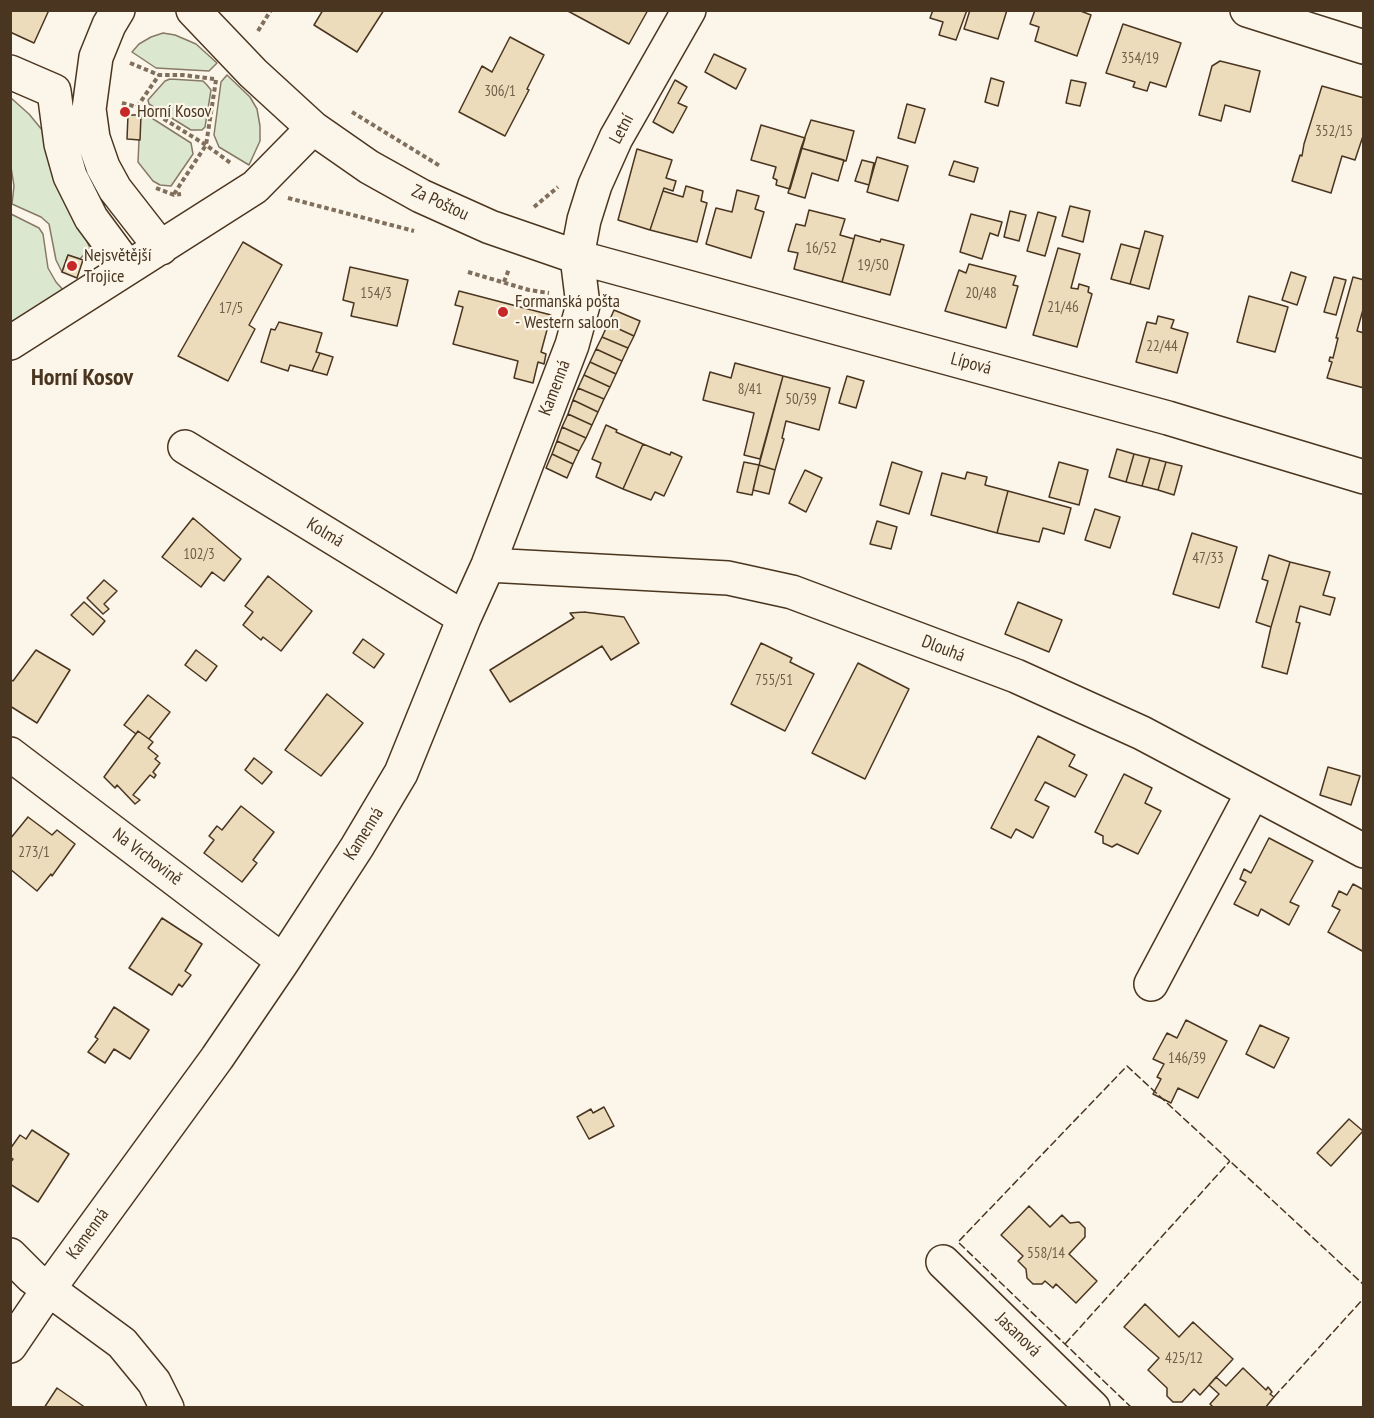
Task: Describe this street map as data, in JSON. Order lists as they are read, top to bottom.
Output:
{
  "streets": {
    "street": [
      "Letní",
      "Za Poštou",
      "Lípová",
      "Kamenná",
      "Kolmá",
      "Dlouhá",
      "Na Vrchovině",
      "Jasanová"
    ]
  },
  "crossings": [
    ["Letní", "Za Poštou"],
    ["Letní", "Lípová"],
    ["Letní", "Kamenná"],
    ["Za Poštou", "Lípová"],
    ["Za Poštou", "Kamenná"],
    ["Lípová", "Kamenná"],
    ["Kamenná", "Kolmá"],
    ["Kamenná", "Dlouhá"],
    ["Kamenná", "Na Vrchovině"]
  ],
  "districts": ["Horní Kosov"],
  "places": ["Horní Kosov", "Nejsvětější Trojice", "Formanská pošta - Western saloon"],
  "house_numbers": [
    "354/19",
    "306/1",
    "352/15",
    "16/52",
    "19/50",
    "154/3",
    "20/48",
    "21/46",
    "17/5",
    "22/44",
    "8/41",
    "50/39",
    "102/3",
    "47/33",
    "755/51",
    "273/1",
    "146/39",
    "558/14",
    "425/12"
  ]
}
